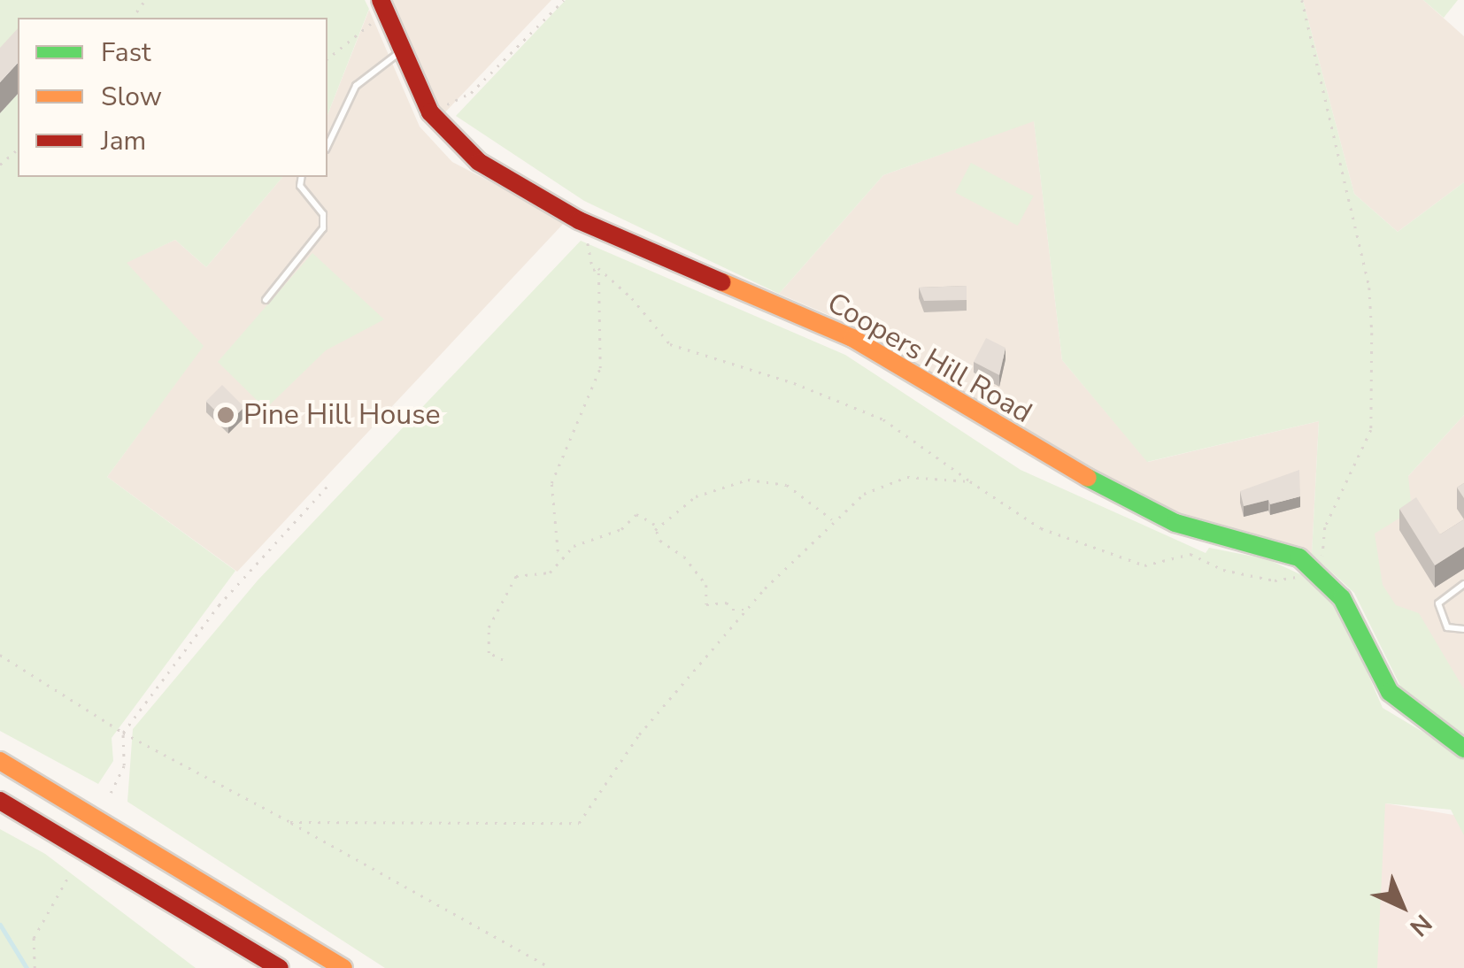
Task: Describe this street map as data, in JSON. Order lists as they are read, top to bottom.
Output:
{
  "streets": {
    "main road": ["Coopers Hill Road"]
  },
  "places": ["Pine Hill House"],
  "legend": ["Fast", "Slow", "Jam"],
  "north": "bottom right"
}
